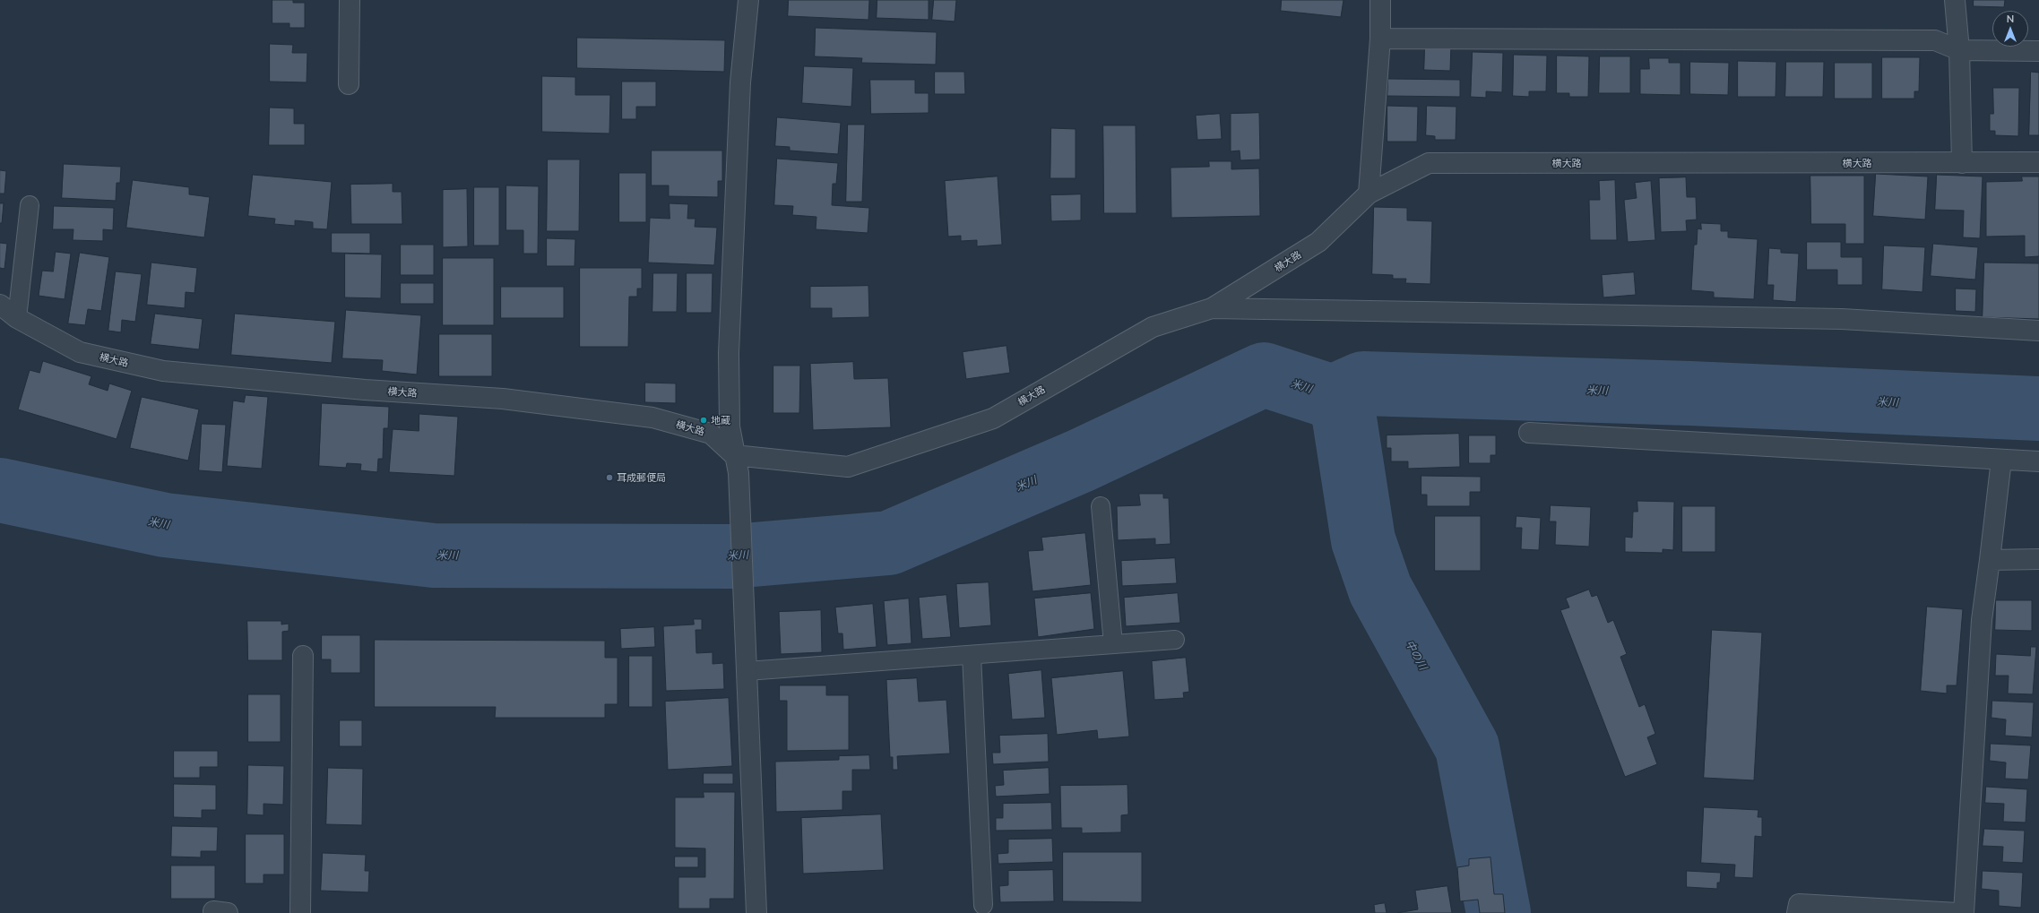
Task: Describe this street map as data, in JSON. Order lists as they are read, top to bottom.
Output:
{
  "streets": {
    "street": ["横大路"]
  },
  "water": ["米川", "中の川"],
  "places": ["地蔵", "耳成郵便局"],
  "north": "top"
}
